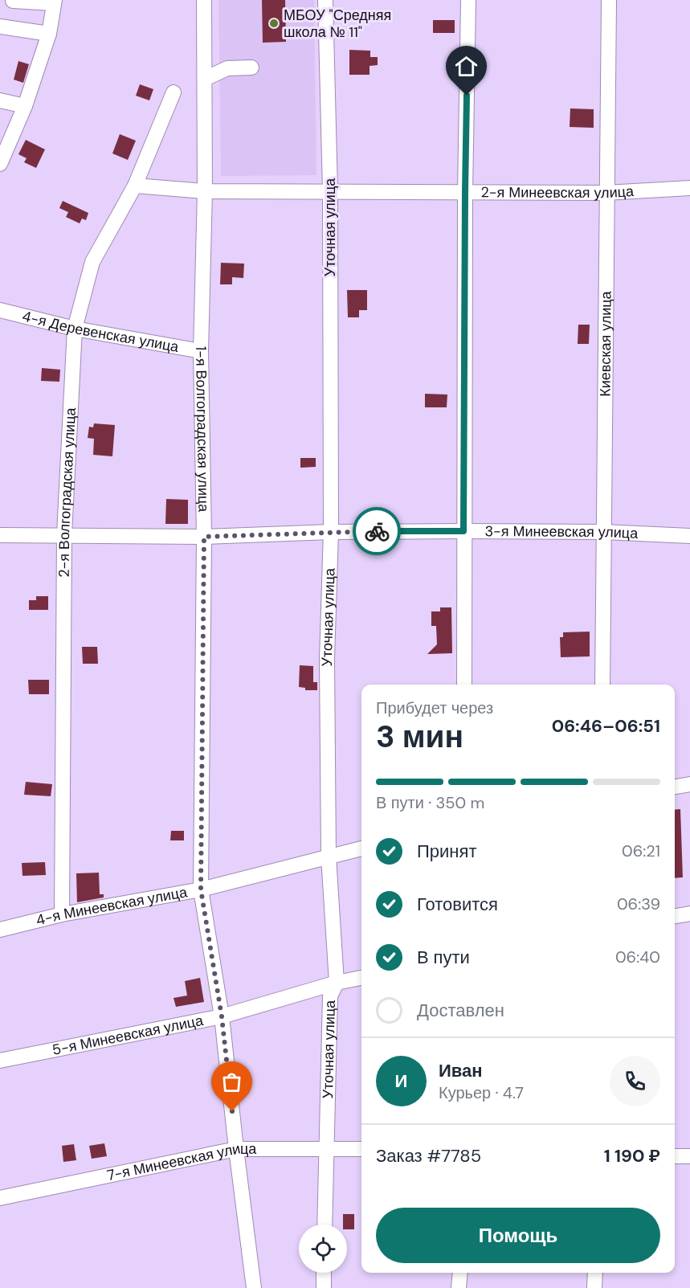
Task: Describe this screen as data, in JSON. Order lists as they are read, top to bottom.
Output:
{
  "streets": {
    "street": [
      "2-я Минеевская улица",
      "Уточная улица",
      "4-я Деревенская улица",
      "Киевская улица",
      "1-я Волгоградская улица",
      "2-я Волгоградская улица",
      "3-я Минеевская улица",
      "4-я Минеевская улица",
      "5-я Минеевская улица",
      "7-я Минеевская улица"
    ]
  },
  "crossings": [
    ["2-я Минеевская улица", "Уточная улица"],
    ["2-я Минеевская улица", "Киевская улица"],
    ["2-я Минеевская улица", "1-я Волгоградская улица"],
    ["2-я Минеевская улица", "2-я Волгоградская улица"],
    ["Уточная улица", "3-я Минеевская улица"],
    ["Уточная улица", "4-я Минеевская улица"],
    ["Уточная улица", "5-я Минеевская улица"],
    ["Уточная улица", "7-я Минеевская улица"],
    ["4-я Деревенская улица", "1-я Волгоградская улица"],
    ["4-я Деревенская улица", "2-я Волгоградская улица"],
    ["Киевская улица", "3-я Минеевская улица"],
    ["1-я Волгоградская улица", "3-я Минеевская улица"],
    ["1-я Волгоградская улица", "4-я Минеевская улица"],
    ["1-я Волгоградская улица", "5-я Минеевская улица"],
    ["1-я Волгоградская улица", "7-я Минеевская улица"],
    ["2-я Волгоградская улица", "3-я Минеевская улица"],
    ["2-я Волгоградская улица", "4-я Минеевская улица"]
  ],
  "places": ["МБОУ \"Средняя школа № 11\""],
  "page": {
    "heading": ["3 мин", "Прибудет через", "06:46–06:51"],
    "panel": [
      "Иван",
      "Курьер · 4.7",
      "Заказ #7785",
      "1 190 ₽"
    ],
    "bar": "В пути · 350 m",
    "list": [
      ["Принят", "06:21"],
      ["Готовится", "06:39"],
      ["В пути", "06:40"],
      "Доставлен"
    ],
    "round": "И",
    "buttons": "Помощь"
  }
}
